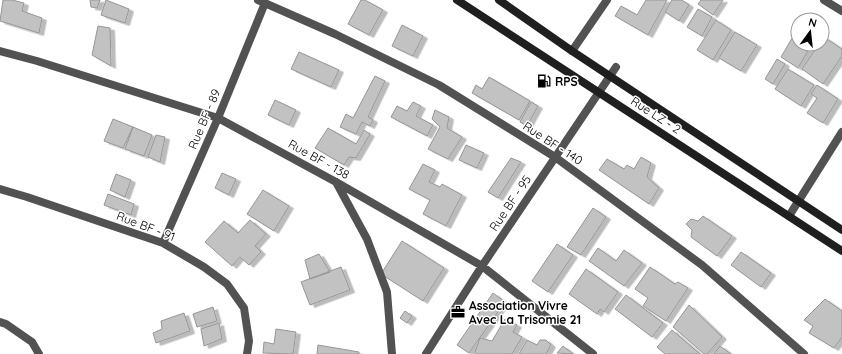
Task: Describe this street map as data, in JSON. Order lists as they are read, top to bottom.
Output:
{
  "streets": {
    "main road": ["Rue LZ - 2"],
    "street": [
      "Rue BF - 89",
      "Rue BF - 140",
      "Rue BF - 138",
      "Rue BF - 95",
      "Rue BF - 91"
    ]
  },
  "crossings": [
    ["Rue LZ - 2", "Rue BF - 95"],
    ["Rue BF - 89", "Rue BF - 140"],
    ["Rue BF - 89", "Rue BF - 138"],
    ["Rue BF - 89", "Rue BF - 91"],
    ["Rue BF - 140", "Rue BF - 95"],
    ["Rue BF - 138", "Rue BF - 95"]
  ],
  "places": {
    "fuel station": ["RPS"],
    "office": ["Association Vivre Avec La Trisomie 21"]
  },
  "north": "top"
}
